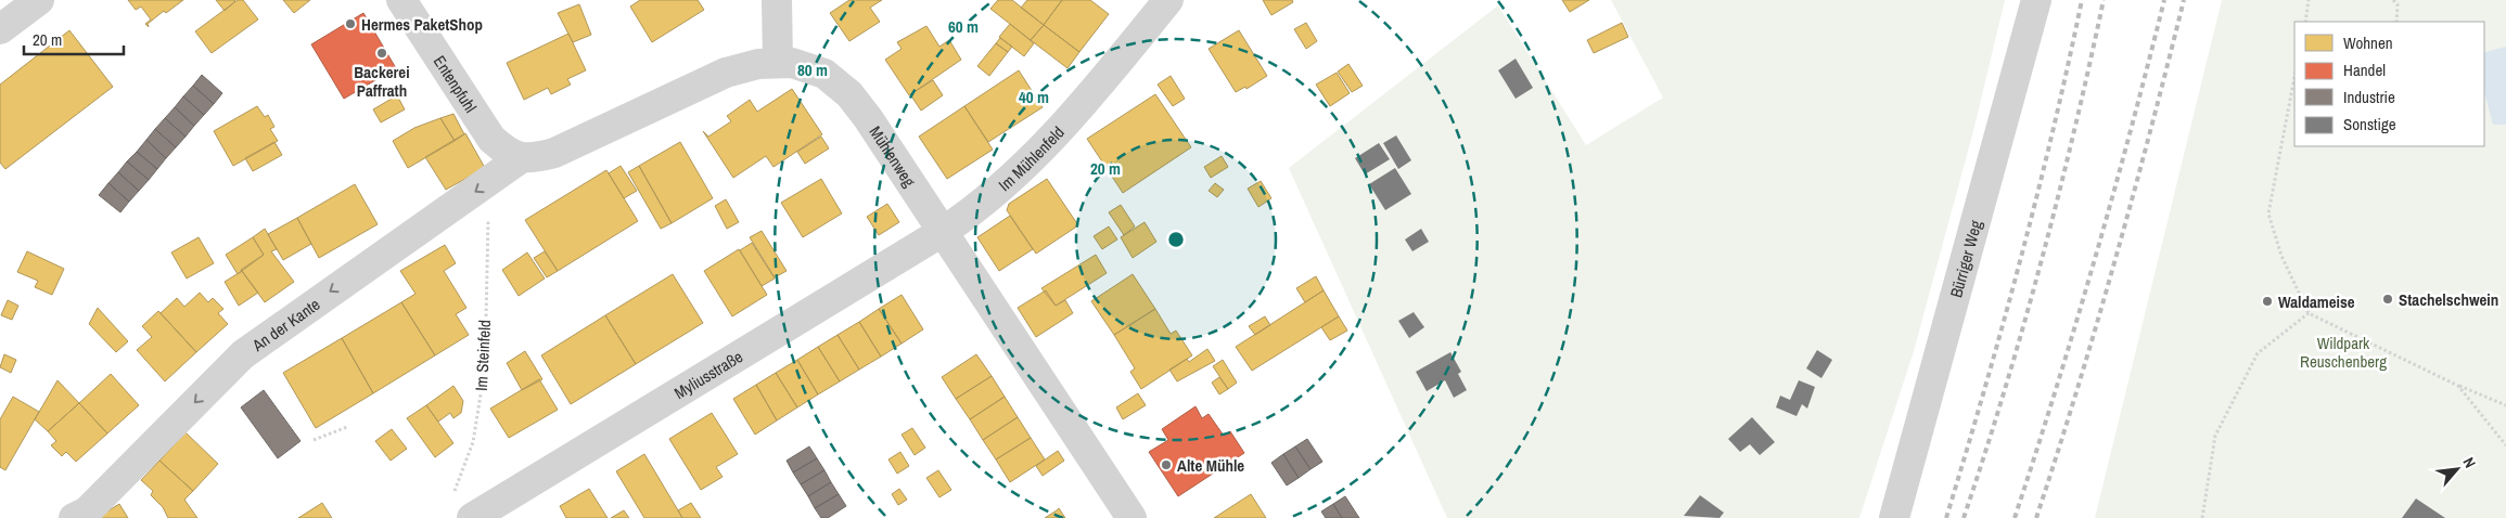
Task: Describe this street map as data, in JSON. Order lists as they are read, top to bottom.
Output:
{
  "streets": {
    "street": [
      "Entenpfuhl",
      "Mühlenweg",
      "Im Mühlenfeld",
      "Bürriger Weg",
      "An der Kante",
      "Myliusstraße"
    ],
    "path": ["Im Steinfeld"]
  },
  "crossings": [
    ["Entenpfuhl", "Mühlenweg"],
    ["Entenpfuhl", "An der Kante"],
    ["Mühlenweg", "Im Mühlenfeld"],
    ["Mühlenweg", "An der Kante"],
    ["Mühlenweg", "Myliusstraße"],
    ["Im Mühlenfeld", "Myliusstraße"],
    ["An der Kante", "Im Steinfeld"],
    ["Im Steinfeld", "Myliusstraße"]
  ],
  "one_way": ["An der Kante"],
  "parks": ["Wildpark Reuschenberg"],
  "places": [
    "Hermes PaketShop",
    "Backerei Paffrath",
    "Stachelschwein",
    "Waldameise",
    "Alte Mühle"
  ],
  "legend": [
    "Wohnen",
    "Handel",
    "Industrie",
    "Sonstige"
  ],
  "scale_bar": "20 m",
  "north": "top right",
  "rings": [
    "60 m",
    "80 m",
    "40 m",
    "20 m"
  ]
}
